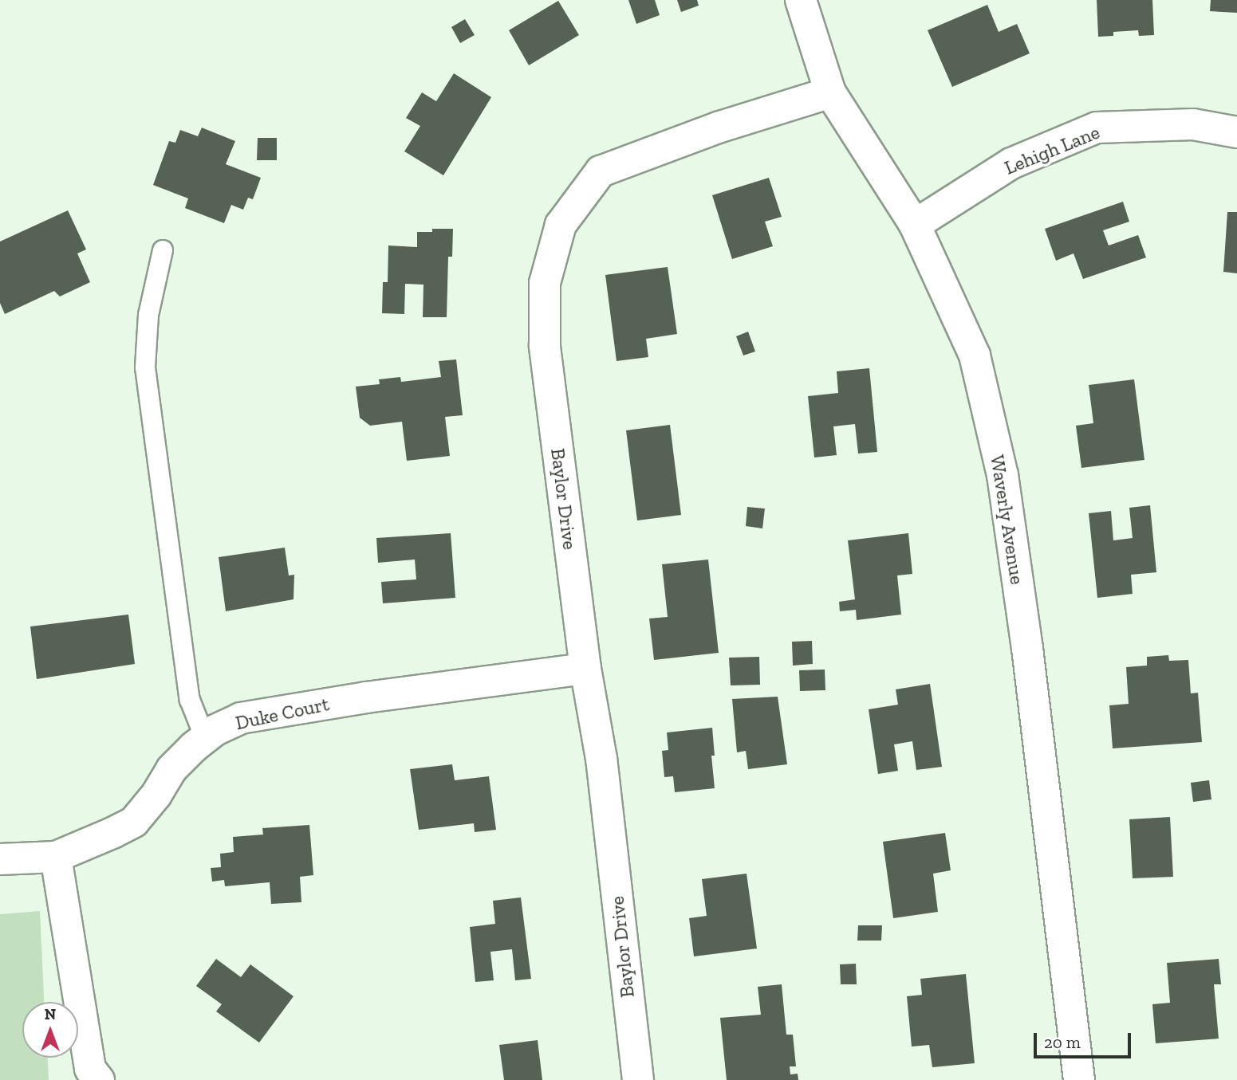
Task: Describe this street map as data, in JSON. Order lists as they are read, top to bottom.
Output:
{
  "streets": {
    "street": [
      "Lehigh Lane",
      "Baylor Drive",
      "Waverly Avenue",
      "Duke Court"
    ]
  },
  "crossings": [
    ["Lehigh Lane", "Waverly Avenue"],
    ["Baylor Drive", "Waverly Avenue"],
    ["Baylor Drive", "Duke Court"]
  ],
  "scale_bar": "20 m",
  "north": "top"
}
